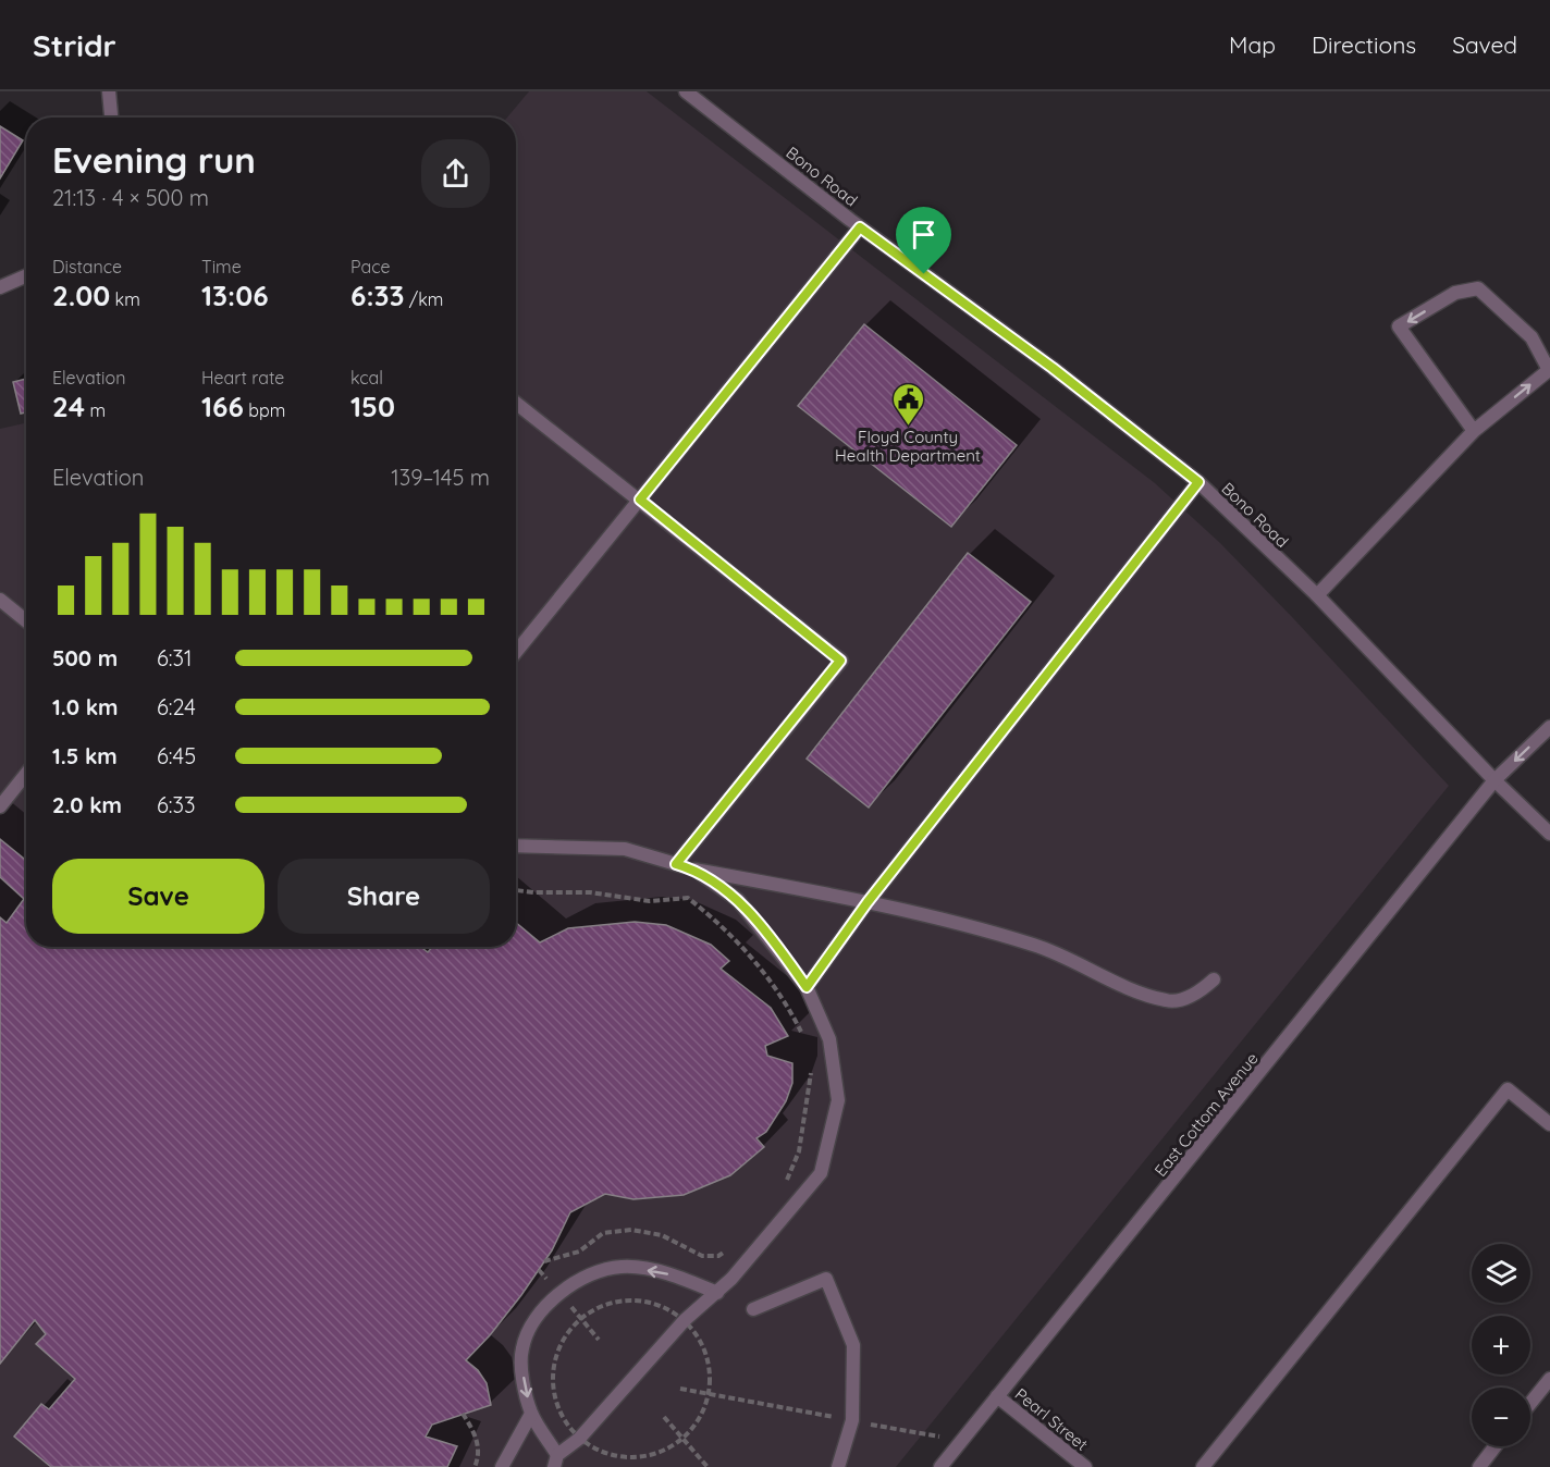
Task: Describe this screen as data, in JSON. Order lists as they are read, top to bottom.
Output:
{
  "streets": {
    "street": ["Bono Road", "East Cottom Avenue", "Pearl Street"]
  },
  "crossings": [
    ["Bono Road", "East Cottom Avenue"],
    ["East Cottom Avenue", "Pearl Street"]
  ],
  "places": {
    "public building": ["Floyd County Health Department"]
  },
  "page": {
    "header": "Stridr",
    "nav": ["Map", "Directions", "Saved"],
    "heading": ["Evening run", "21:13 · 4 × 500 m"],
    "stats": [
      ["Distance", "2.00 km"],
      ["Time", "13:06"],
      ["Pace", "6:33 /km"],
      ["Elevation", "24 m"],
      ["Heart rate", "166 bpm"],
      ["kcal", "150"]
    ],
    "chart": ["Elevation", "139–145 m"],
    "list": [
      {
        "name": "500 m",
        "note": "6:31"
      },
      {
        "name": "1.0 km",
        "note": "6:24"
      },
      {
        "name": "1.5 km",
        "note": "6:45"
      },
      {
        "name": "2.0 km",
        "note": "6:33"
      }
    ],
    "buttons": ["Save", "Share"],
    "map_buttons": ["+", "−"]
  }
}
